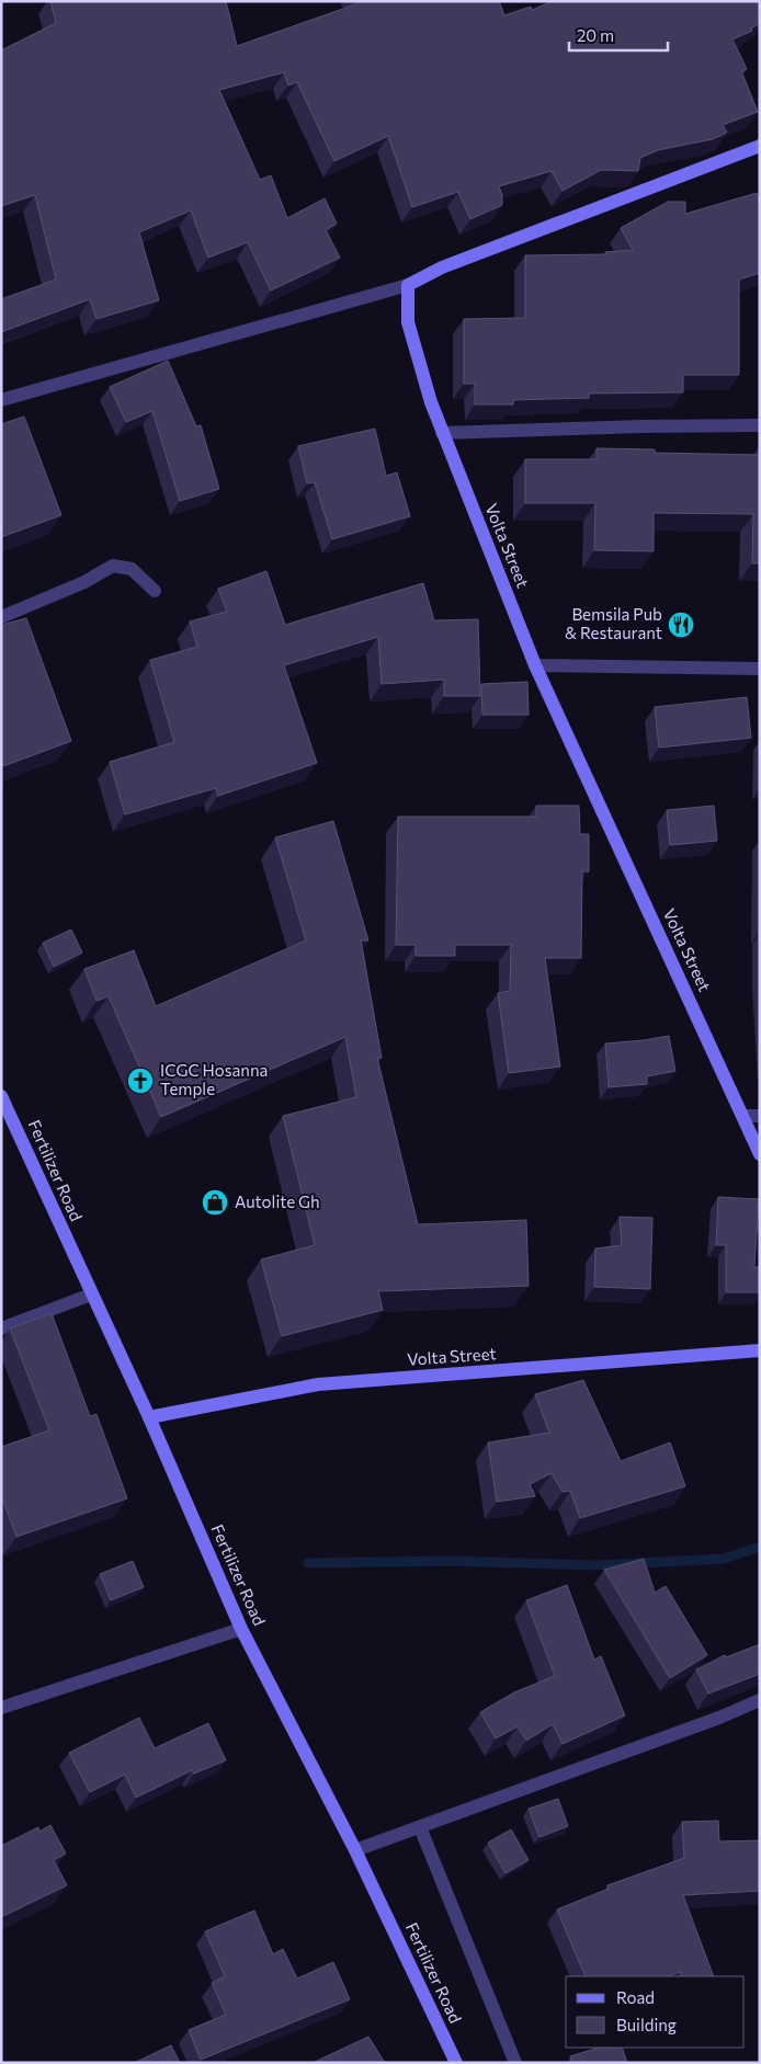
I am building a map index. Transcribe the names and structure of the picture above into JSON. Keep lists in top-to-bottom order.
{
  "streets": {
    "street": ["Volta Street", "Fertilizer Road"]
  },
  "crossings": [
    ["Volta Street", "Fertilizer Road"]
  ],
  "places": {
    "restaurant": ["Bemsila Pub & Restaurant"],
    "church": ["ICGC Hosanna Temple"],
    "shop": ["Autolite Gh"]
  },
  "legend": ["Road", "Building"],
  "scale_bar": "20 m"
}
